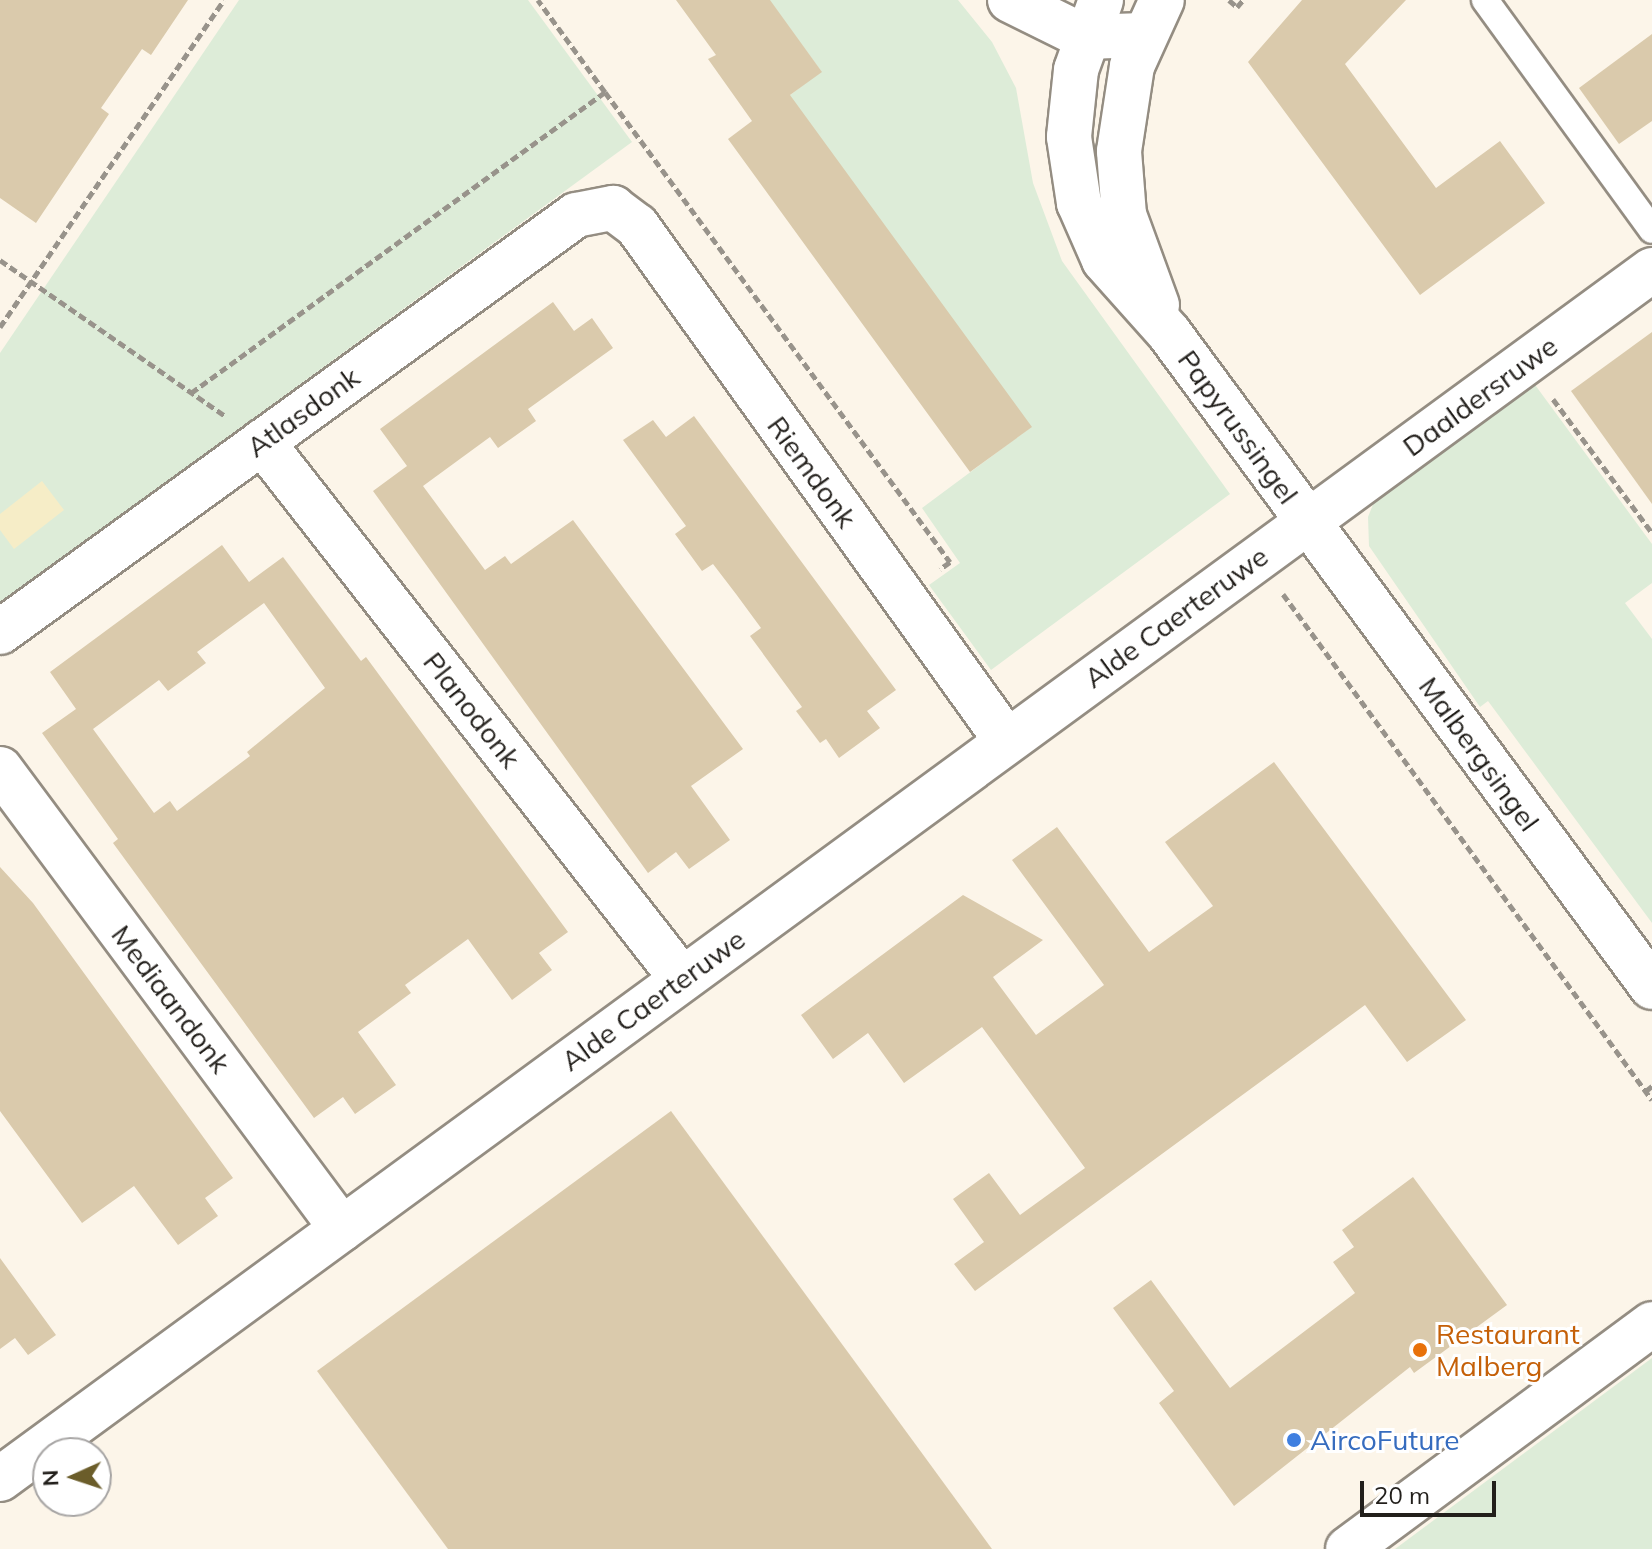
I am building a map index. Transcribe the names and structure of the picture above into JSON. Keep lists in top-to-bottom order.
{
  "streets": {
    "street": [
      "Daaldersruwe",
      "Atlasdonk",
      "Papyrussingel",
      "Riemdonk",
      "Alde Caerteruwe",
      "Planodonk",
      "Malbergsingel",
      "Mediaandonk"
    ]
  },
  "crossings": [
    ["Daaldersruwe", "Papyrussingel"],
    ["Daaldersruwe", "Alde Caerteruwe"],
    ["Daaldersruwe", "Malbergsingel"],
    ["Atlasdonk", "Riemdonk"],
    ["Atlasdonk", "Planodonk"],
    ["Papyrussingel", "Alde Caerteruwe"],
    ["Papyrussingel", "Malbergsingel"],
    ["Riemdonk", "Alde Caerteruwe"],
    ["Alde Caerteruwe", "Planodonk"],
    ["Alde Caerteruwe", "Malbergsingel"],
    ["Alde Caerteruwe", "Mediaandonk"]
  ],
  "places": ["Restaurant Malberg", "AircoFuture"],
  "scale_bar": "20 m",
  "north": "left"
}
